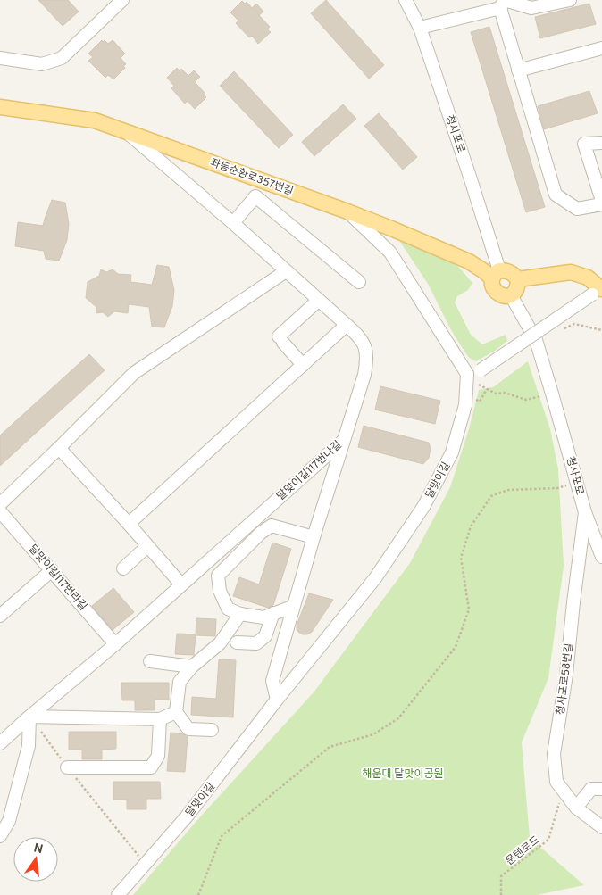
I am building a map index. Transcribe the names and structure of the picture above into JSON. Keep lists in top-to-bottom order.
{
  "streets": {
    "main road": ["좌동순환로357번길"],
    "street": [
      "청사포로",
      "달맞이길117번나길",
      "달맞이길",
      "달맞이길117번라길",
      "청사포로58번길"
    ],
    "path": ["문텐로드"]
  },
  "crossings": [
    ["청사포로", "좌동순환로357번길"],
    ["청사포로", "청사포로58번길"],
    ["좌동순환로357번길", "달맞이길117번나길"],
    ["달맞이길117번나길", "달맞이길117번라길"],
    ["청사포로58번길", "문텐로드"]
  ],
  "parks": ["해운대 달맞이공원"],
  "north": "top"
}
